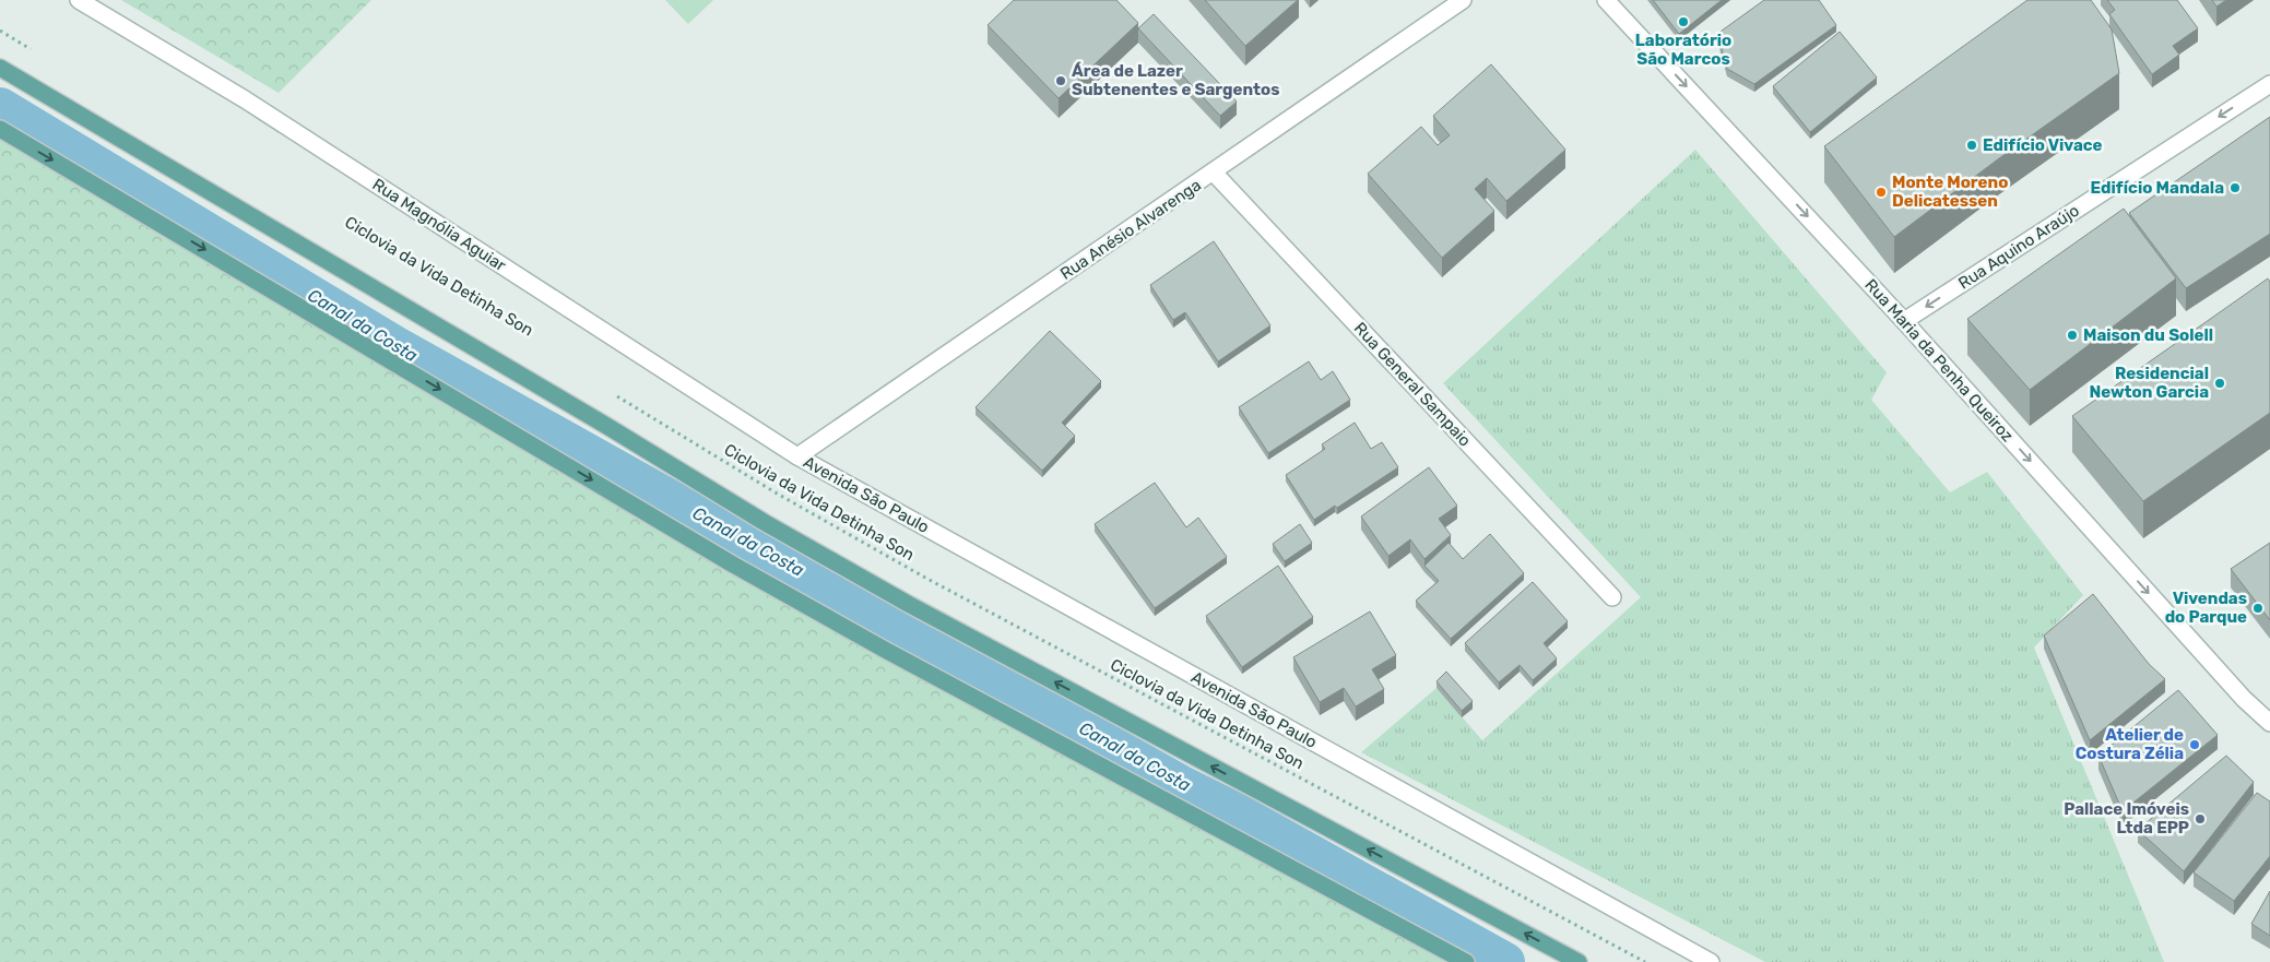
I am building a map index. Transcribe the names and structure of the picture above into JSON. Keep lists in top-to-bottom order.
{
  "streets": {
    "street": [
      "Rua Magnólia Aguiar",
      "Rua Anésio Alvarenga",
      "Rua Aquino Araújo",
      "Rua Maria da Penha Queiroz",
      "Rua General Sampaio",
      "Avenida São Paulo"
    ],
    "path": ["Ciclovia da Vida Detinha Son"]
  },
  "crossings": [
    ["Rua Magnólia Aguiar", "Rua Anésio Alvarenga"],
    ["Rua Magnólia Aguiar", "Avenida São Paulo"],
    ["Rua Anésio Alvarenga", "Rua General Sampaio"],
    ["Rua Anésio Alvarenga", "Avenida São Paulo"],
    ["Rua Aquino Araújo", "Rua Maria da Penha Queiroz"]
  ],
  "one_way": ["Rua Aquino Araújo", "Rua Maria da Penha Queiroz"],
  "water": ["Canal da Costa"],
  "places": [
    "Laboratório São Marcos",
    "Área de Lazer Subtenentes e Sargentos",
    "Edifício Vivace",
    "Edifício Mandala",
    "Monte Moreno Delicatessen",
    "Maison du Solell",
    "Residencial Newton Garcia",
    "Vivendas do Parque",
    "Atelier de Costura Zélia",
    "Pallace Imóveis Ltda EPP"
  ]
}
